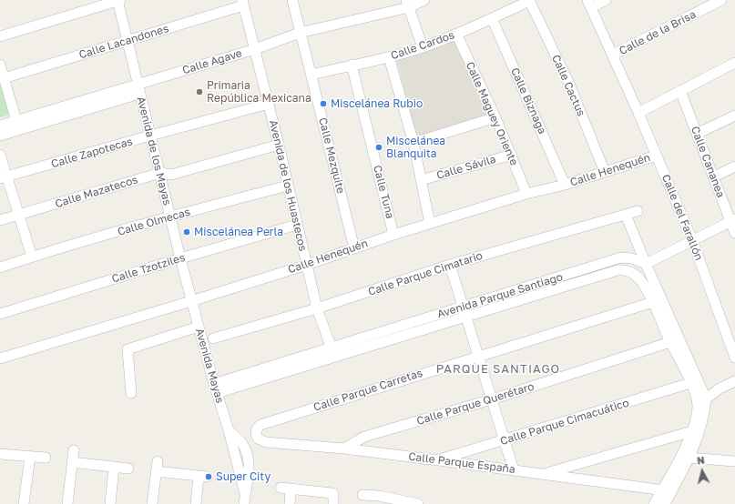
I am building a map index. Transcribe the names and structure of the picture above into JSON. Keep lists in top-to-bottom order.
{
  "streets": {
    "street": [
      "Calle de la Brisa",
      "Calle Lacandones",
      "Calle Cardos",
      "Calle Agave",
      "Calle Cactus",
      "Calle Biznaga",
      "Calle Maguey Oriente",
      "Avenida de los Mayas",
      "Calle Zapotecas",
      "Calle Mezquite",
      "Calle Cananea",
      "Calle Sávila",
      "Calle Henequén",
      "Avenida de los Huastecos",
      "Calle Mazatecos",
      "Calle Tuna",
      "Calle del Farallón",
      "Calle Olmecas",
      "Calle Tzotziles",
      "Calle Parque Cimatario",
      "Avenida Parque Santiago",
      "Avenida Mayas",
      "Calle Parque Carretas",
      "Calle Parque Querétaro",
      "Calle Parque Cimacuático",
      "Calle Parque España"
    ]
  },
  "crossings": [
    ["Calle de la Brisa", "Calle del Farallón"],
    ["Calle Lacandones", "Avenida de los Mayas"],
    ["Calle Lacandones", "Avenida de los Huastecos"],
    ["Calle Cardos", "Calle Cactus"],
    ["Calle Cardos", "Calle Biznaga"],
    ["Calle Cardos", "Calle Maguey Oriente"],
    ["Calle Cardos", "Calle Mezquite"],
    ["Calle Cardos", "Calle Tuna"],
    ["Calle Agave", "Avenida de los Mayas"],
    ["Calle Agave", "Calle Mezquite"],
    ["Calle Agave", "Avenida de los Huastecos"],
    ["Calle Cactus", "Calle Henequén"],
    ["Calle Biznaga", "Calle Henequén"],
    ["Calle Maguey Oriente", "Calle Sávila"],
    ["Calle Maguey Oriente", "Calle Henequén"],
    ["Avenida de los Mayas", "Calle Zapotecas"],
    ["Avenida de los Mayas", "Calle Henequén"],
    ["Avenida de los Mayas", "Calle Mazatecos"],
    ["Avenida de los Mayas", "Calle Olmecas"],
    ["Avenida de los Mayas", "Calle Tzotziles"],
    ["Avenida de los Mayas", "Avenida Mayas"],
    ["Calle Zapotecas", "Avenida de los Huastecos"],
    ["Calle Mezquite", "Calle Henequén"],
    ["Calle Henequén", "Avenida de los Huastecos"],
    ["Calle Henequén", "Calle Tuna"],
    ["Calle Henequén", "Calle del Farallón"],
    ["Calle Henequén", "Avenida Mayas"],
    ["Avenida de los Huastecos", "Calle Mazatecos"],
    ["Avenida de los Huastecos", "Calle Olmecas"],
    ["Avenida de los Huastecos", "Calle Tzotziles"],
    ["Avenida de los Huastecos", "Calle Parque Cimatario"],
    ["Avenida de los Huastecos", "Avenida Parque Santiago"],
    ["Avenida Parque Santiago", "Avenida Mayas"],
    ["Avenida Parque Santiago", "Calle Parque Carretas"],
    ["Avenida Parque Santiago", "Calle Parque Querétaro"],
    ["Avenida Parque Santiago", "Calle Parque Cimacuático"],
    ["Calle Parque Carretas", "Calle Parque España"],
    ["Calle Parque Querétaro", "Calle Parque España"],
    ["Calle Parque Cimacuático", "Calle Parque España"]
  ],
  "districts": ["PARQUE SANTIAGO"],
  "places": [
    "Primaria República Mexicana",
    "Miscelánea Rubio",
    "Miscelánea Blanquita",
    "Miscelánea Perla",
    "Super City"
  ],
  "north": "top"
}
